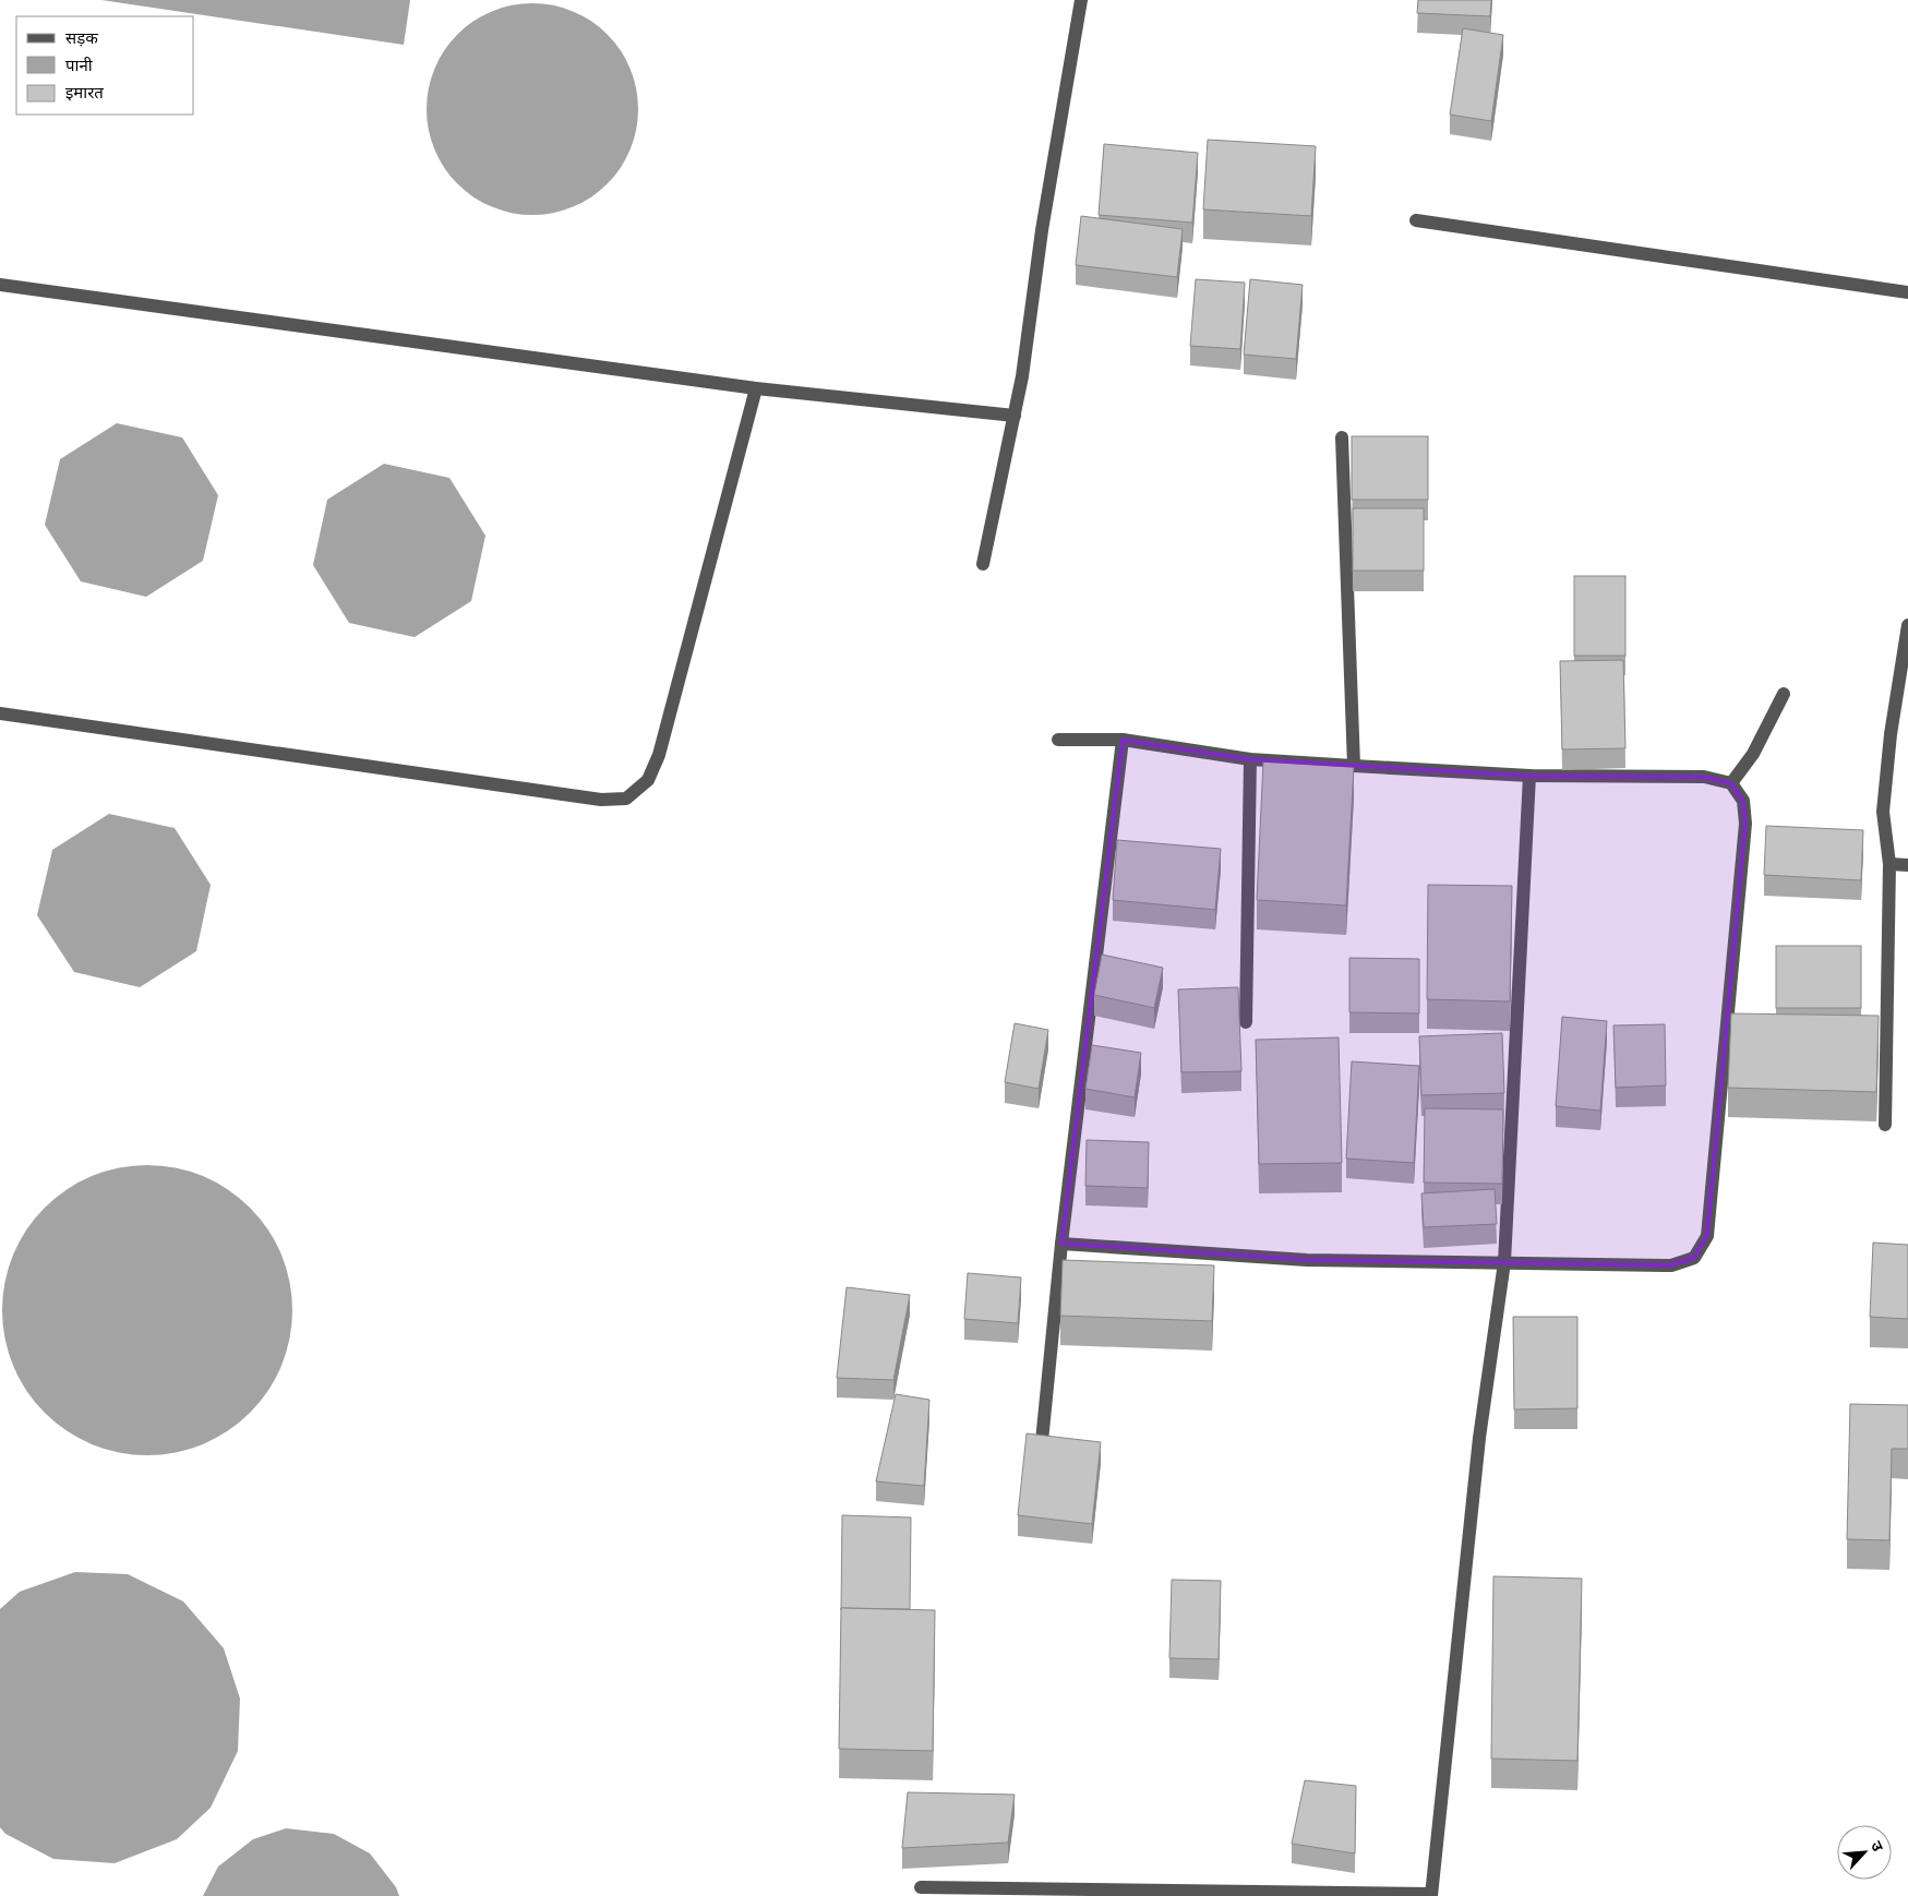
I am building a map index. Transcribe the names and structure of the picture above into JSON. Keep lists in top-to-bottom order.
{
  "legend": ["सड़क", "पानी", "इमारत"],
  "north": "top right"
}
